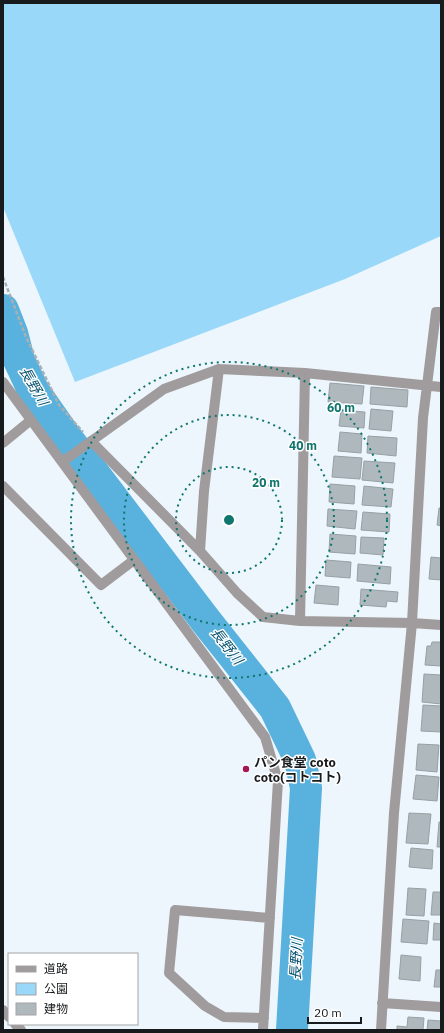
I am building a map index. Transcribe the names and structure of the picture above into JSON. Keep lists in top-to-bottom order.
{
  "water": ["長野川"],
  "places": ["パン食堂 coto coto(コトコト)"],
  "legend": ["道路", "公園", "建物"],
  "scale_bar": "20 m",
  "rings": ["60 m", "40 m", "20 m"]
}
